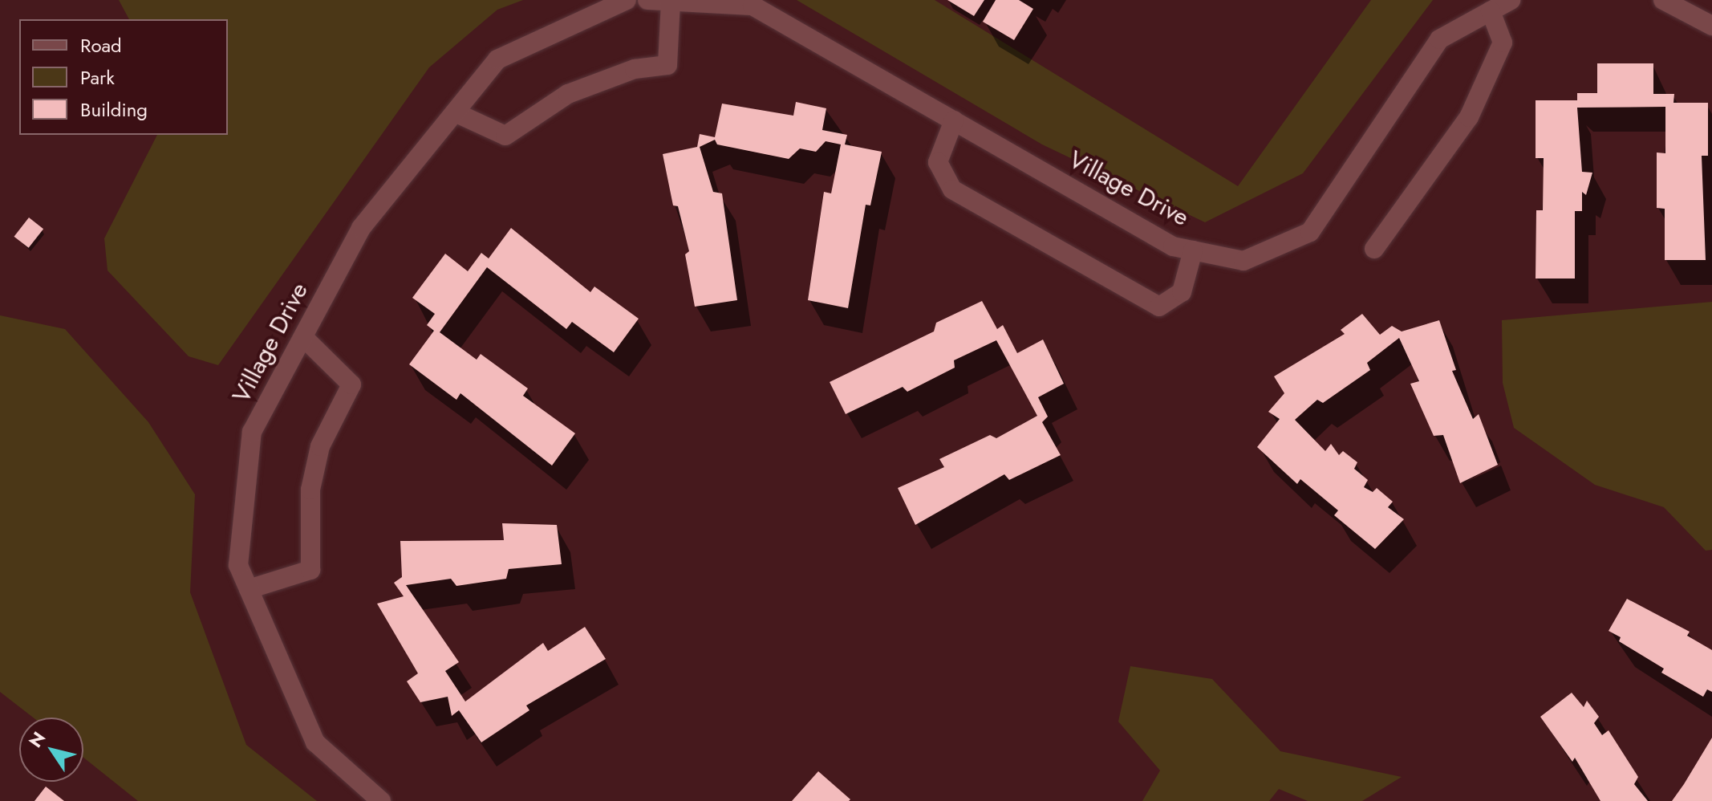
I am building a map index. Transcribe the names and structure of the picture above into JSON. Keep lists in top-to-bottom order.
{
  "streets": {
    "street": ["Village Drive"]
  },
  "legend": ["Road", "Park", "Building"],
  "north": "top left"
}
